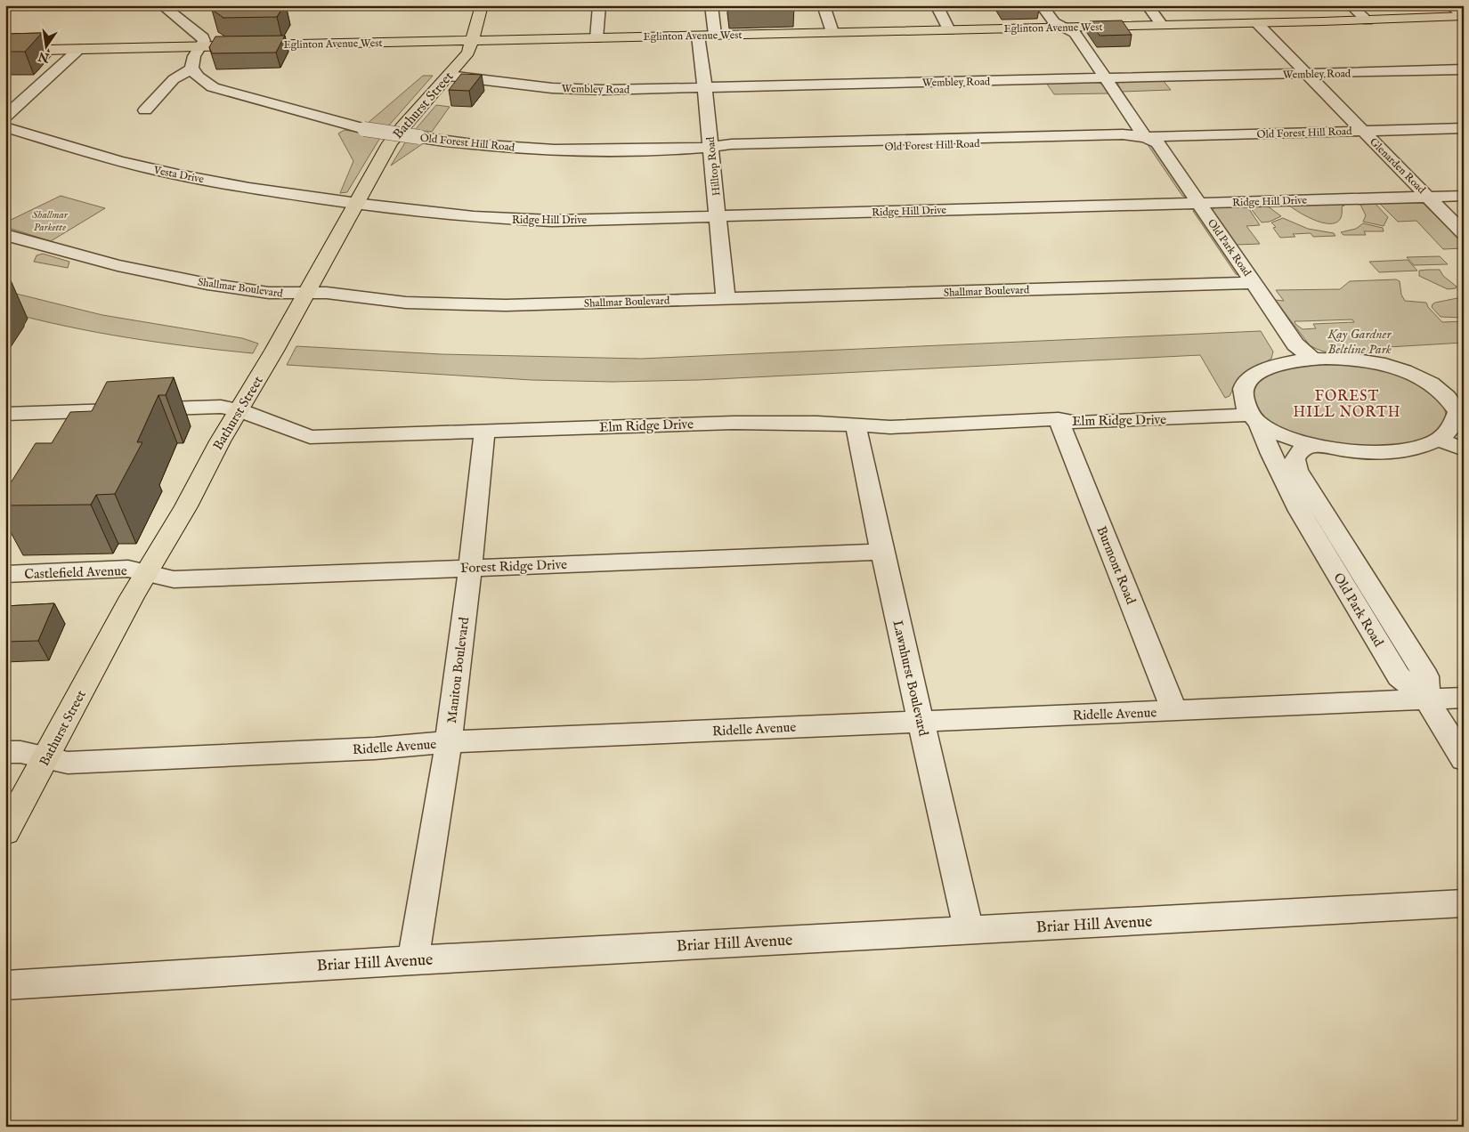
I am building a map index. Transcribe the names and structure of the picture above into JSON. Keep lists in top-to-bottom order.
{
  "streets": {
    "main road": ["Eglinton Avenue West", "Bathurst Street"],
    "street": [
      "Wembley Road",
      "Old Forest Hill Road",
      "Glenarden Road",
      "Hilltop Road",
      "Vesta Drive",
      "Ridge Hill Drive",
      "Old Park Road",
      "Shallmar Boulevard",
      "Elm Ridge Drive",
      "Burmont Road",
      "Forest Ridge Drive",
      "Castlefield Avenue",
      "Manitou Boulevard",
      "Lawnhurst Boulevard",
      "Ridelle Avenue",
      "Briar Hill Avenue"
    ]
  },
  "crossings": [
    ["Eglinton Avenue West", "Bathurst Street"],
    ["Eglinton Avenue West", "Glenarden Road"],
    ["Eglinton Avenue West", "Hilltop Road"],
    ["Eglinton Avenue West", "Old Park Road"],
    ["Wembley Road", "Bathurst Street"],
    ["Wembley Road", "Glenarden Road"],
    ["Wembley Road", "Hilltop Road"],
    ["Wembley Road", "Old Park Road"],
    ["Bathurst Street", "Vesta Drive"],
    ["Bathurst Street", "Ridge Hill Drive"],
    ["Bathurst Street", "Shallmar Boulevard"],
    ["Bathurst Street", "Elm Ridge Drive"],
    ["Bathurst Street", "Forest Ridge Drive"],
    ["Bathurst Street", "Castlefield Avenue"],
    ["Bathurst Street", "Ridelle Avenue"],
    ["Old Forest Hill Road", "Glenarden Road"],
    ["Old Forest Hill Road", "Hilltop Road"],
    ["Old Forest Hill Road", "Old Park Road"],
    ["Glenarden Road", "Ridge Hill Drive"],
    ["Hilltop Road", "Ridge Hill Drive"],
    ["Hilltop Road", "Shallmar Boulevard"],
    ["Vesta Drive", "Ridge Hill Drive"],
    ["Ridge Hill Drive", "Old Park Road"],
    ["Old Park Road", "Shallmar Boulevard"],
    ["Old Park Road", "Elm Ridge Drive"],
    ["Old Park Road", "Ridelle Avenue"],
    ["Elm Ridge Drive", "Burmont Road"],
    ["Elm Ridge Drive", "Manitou Boulevard"],
    ["Elm Ridge Drive", "Lawnhurst Boulevard"],
    ["Burmont Road", "Ridelle Avenue"],
    ["Forest Ridge Drive", "Castlefield Avenue"],
    ["Forest Ridge Drive", "Manitou Boulevard"],
    ["Forest Ridge Drive", "Lawnhurst Boulevard"],
    ["Manitou Boulevard", "Ridelle Avenue"],
    ["Manitou Boulevard", "Briar Hill Avenue"],
    ["Lawnhurst Boulevard", "Ridelle Avenue"],
    ["Lawnhurst Boulevard", "Briar Hill Avenue"]
  ],
  "districts": ["FOREST HILL NORTH"],
  "parks": ["Shallmar Parkette", "Kay Gardner Beltline Park"],
  "north": "bottom"
}
